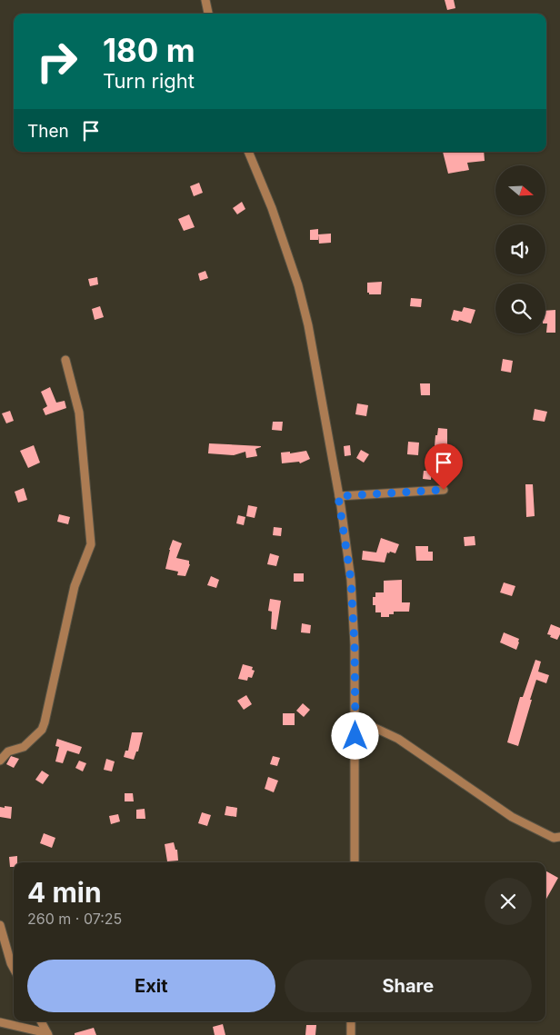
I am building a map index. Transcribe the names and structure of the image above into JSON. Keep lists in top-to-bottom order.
{
  "north": "right",
  "page": {
    "turn": ["180 m", "Turn right"],
    "then": "Then",
    "heading": ["4 min", "260 m · 07:25"],
    "buttons": ["Exit", "Share"]
  }
}
